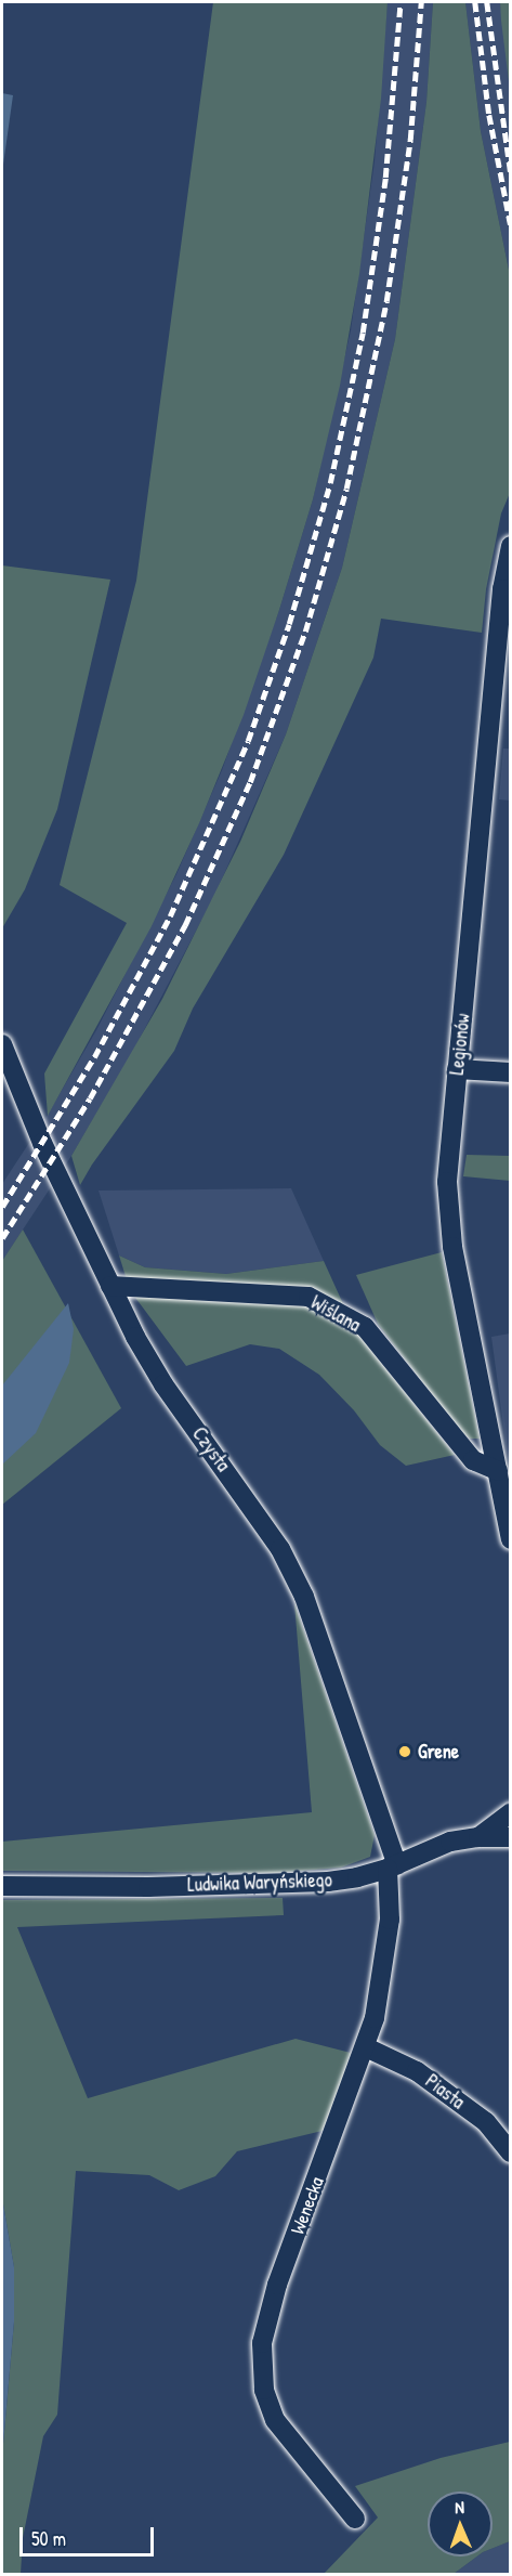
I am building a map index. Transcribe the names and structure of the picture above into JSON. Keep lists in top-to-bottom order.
{
  "streets": {
    "street": [
      "Legionów",
      "Wiślana",
      "Czysta",
      "Ludwika Waryńskiego",
      "Piasta",
      "Wenecka"
    ]
  },
  "crossings": [
    ["Legionów", "Wiślana"],
    ["Wiślana", "Czysta"],
    ["Czysta", "Ludwika Waryńskiego"],
    ["Czysta", "Wenecka"],
    ["Ludwika Waryńskiego", "Wenecka"],
    ["Piasta", "Wenecka"]
  ],
  "places": ["Grene"],
  "scale_bar": "50 m",
  "north": "top"
}
